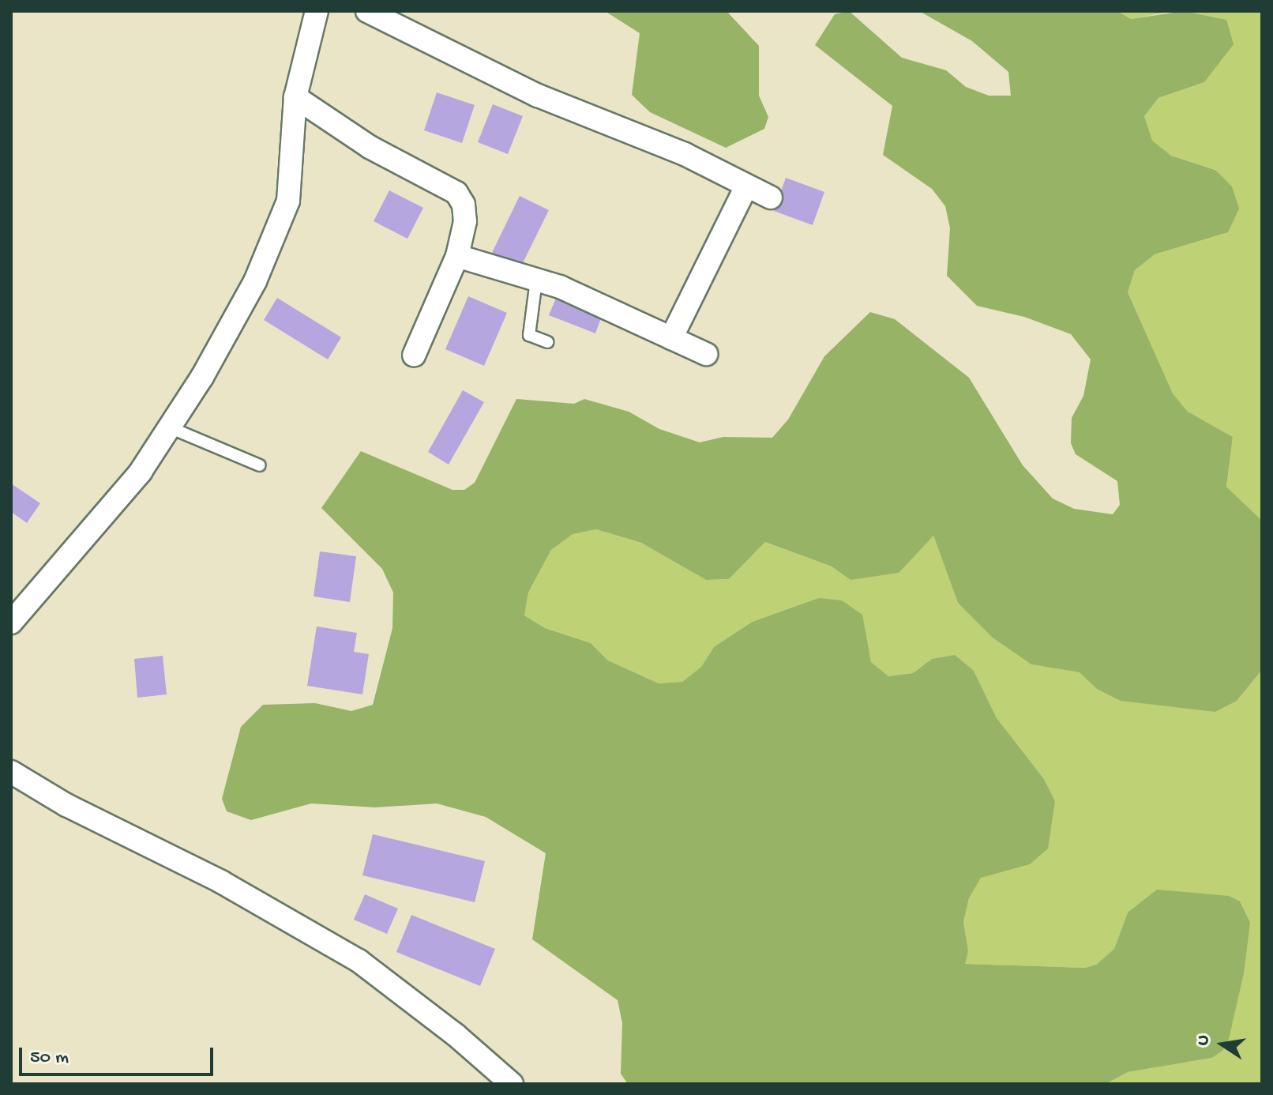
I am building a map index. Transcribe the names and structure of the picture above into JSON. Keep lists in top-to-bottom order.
{
  "scale_bar": "50 m",
  "north": "left"
}
